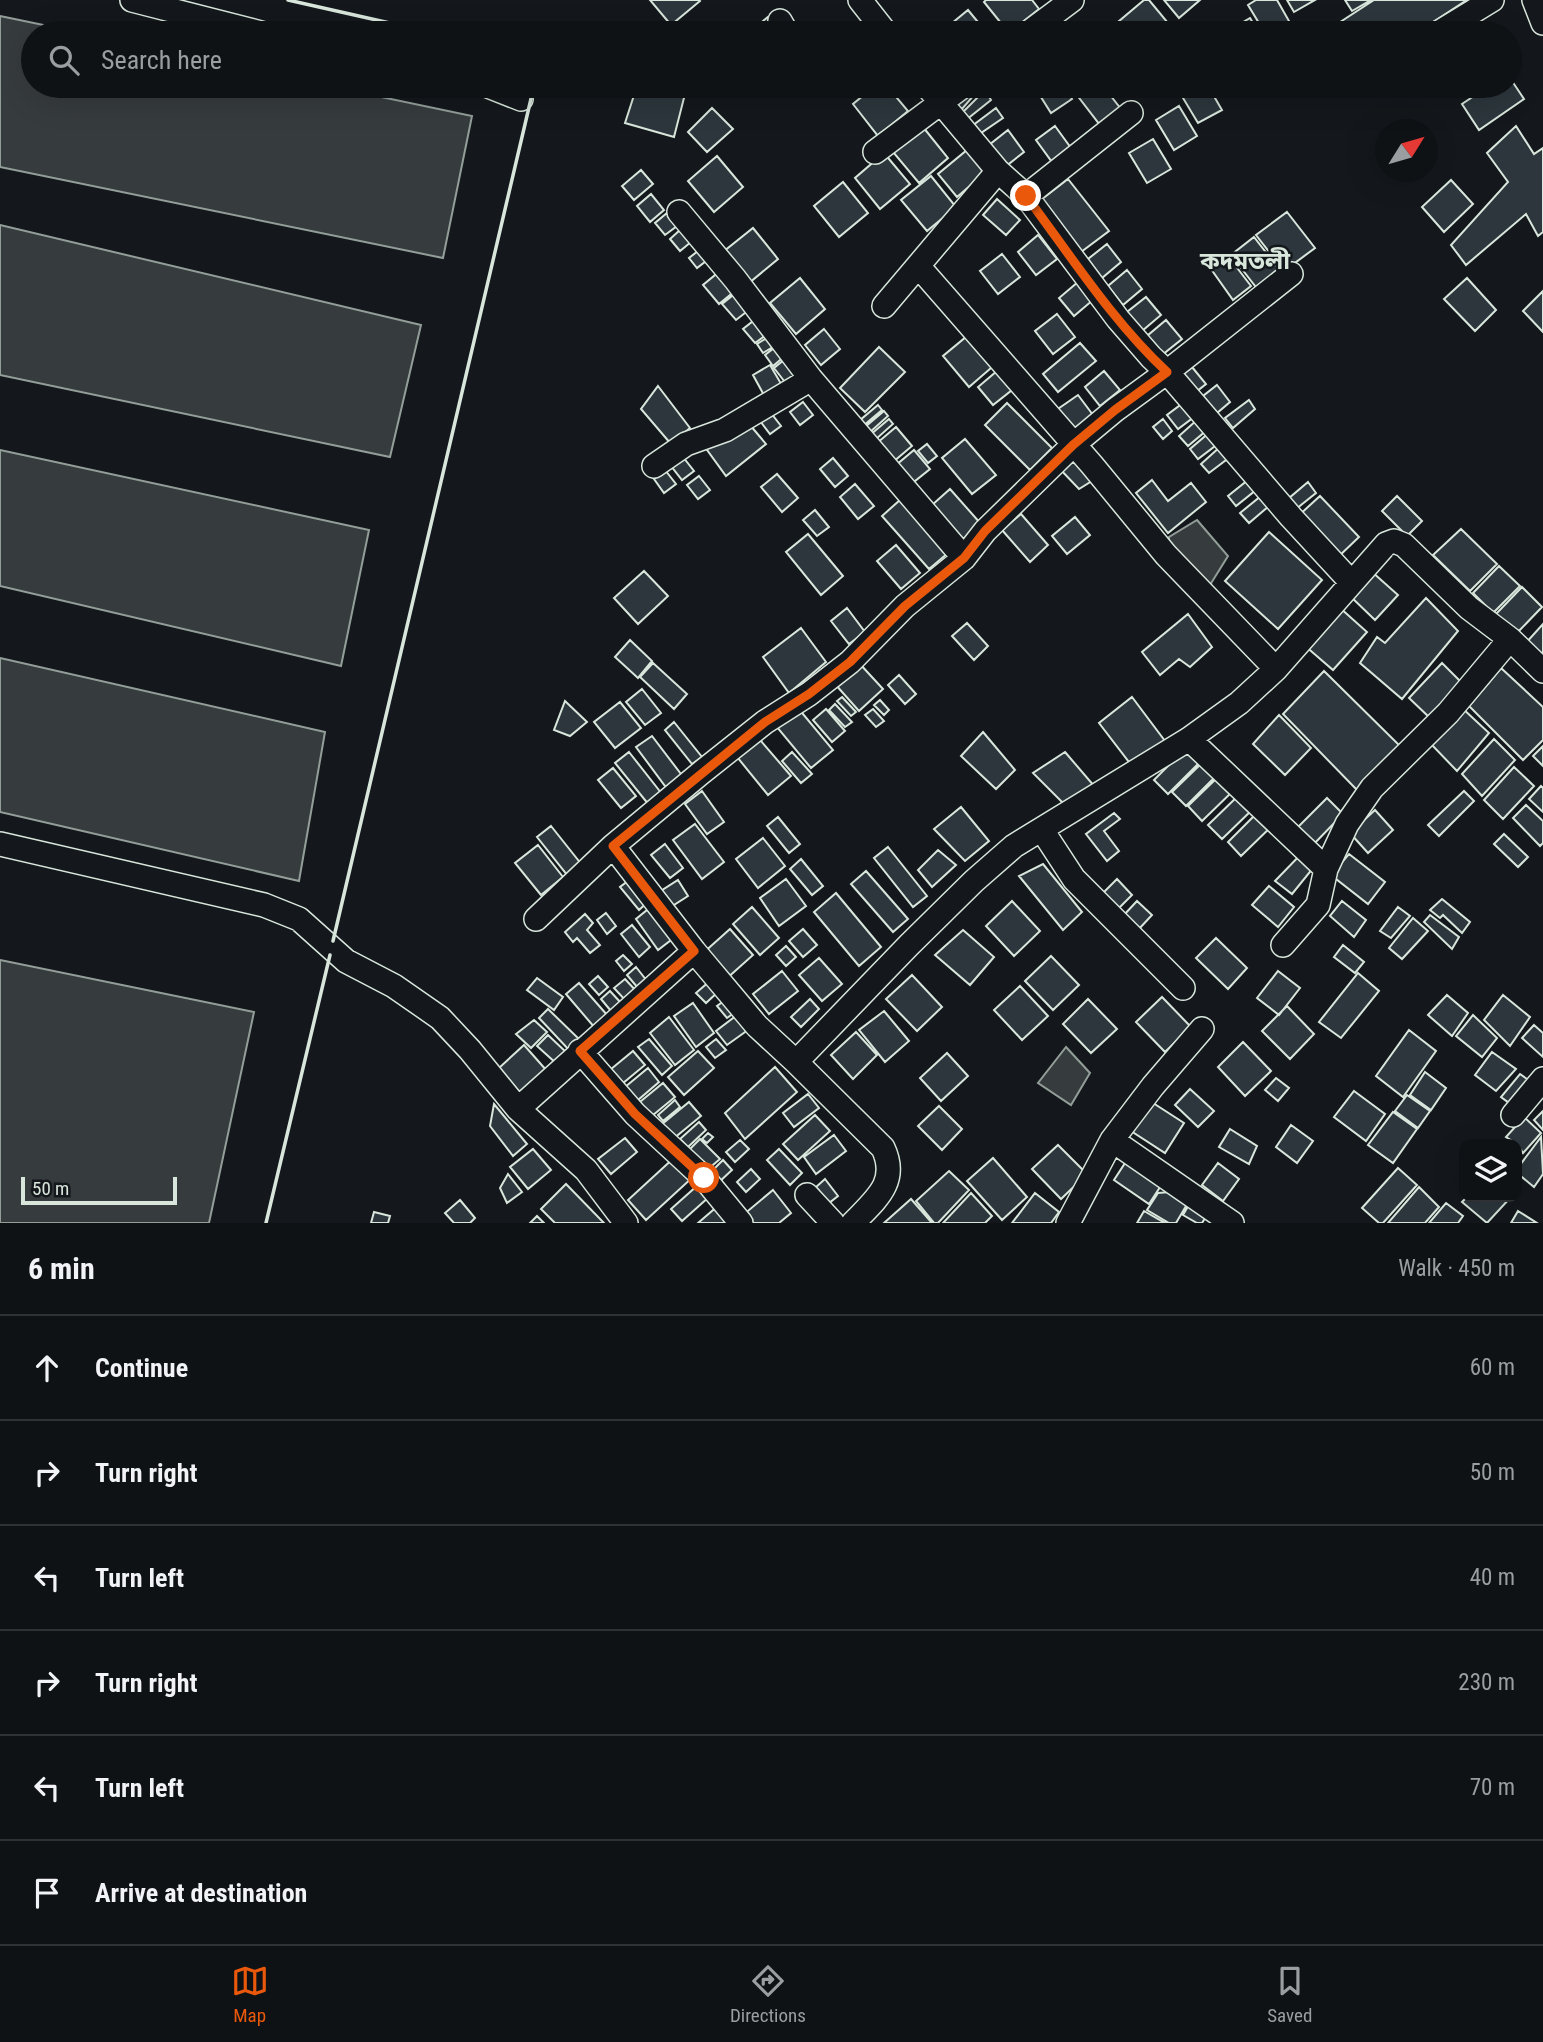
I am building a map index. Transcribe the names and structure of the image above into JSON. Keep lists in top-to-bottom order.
{
  "districts": ["কদমতলী"],
  "scale_bar": "50 m",
  "north": "top right",
  "page": {
    "search": "Search here",
    "scale": "50 m",
    "heading": ["6 min", "Walk · 450 m"],
    "list": [
      ["Continue", "60 m"],
      ["Turn right", "50 m"],
      ["Turn left", "40 m"],
      ["Turn right", "230 m"],
      ["Turn left", "70 m"],
      "Arrive at destination"
    ],
    "nav": ["Map", "Directions", "Saved"]
  }
}
